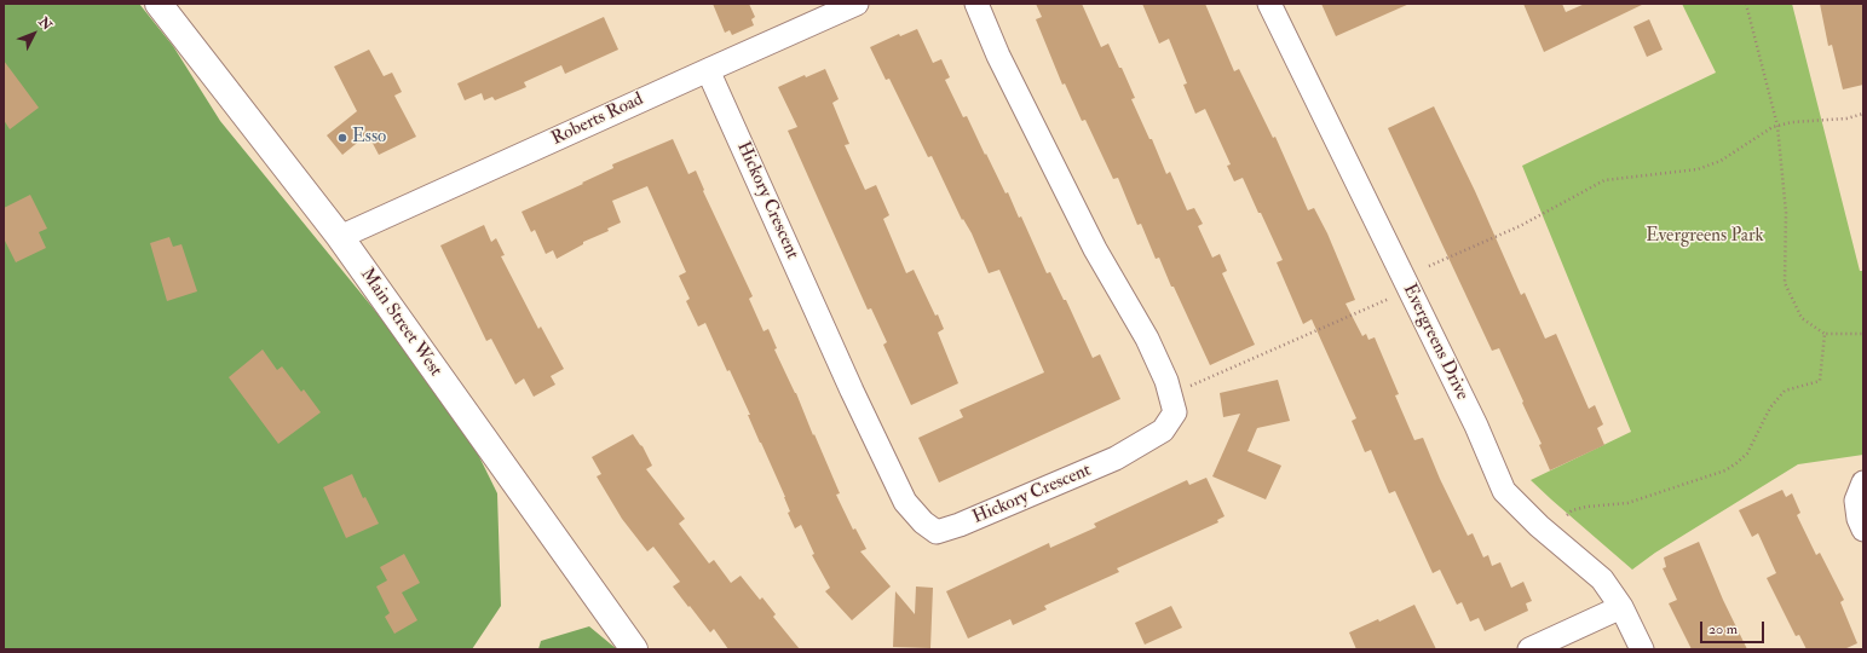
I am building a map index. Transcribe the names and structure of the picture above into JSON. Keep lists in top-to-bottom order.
{
  "streets": {
    "main road": ["Main Street West"],
    "street": ["Roberts Road", "Hickory Crescent", "Evergreens Drive"]
  },
  "crossings": [
    ["Roberts Road", "Hickory Crescent"],
    ["Roberts Road", "Main Street West"]
  ],
  "parks": ["Evergreens Park"],
  "places": ["Esso"],
  "scale_bar": "20 m",
  "north": "top right"
}
